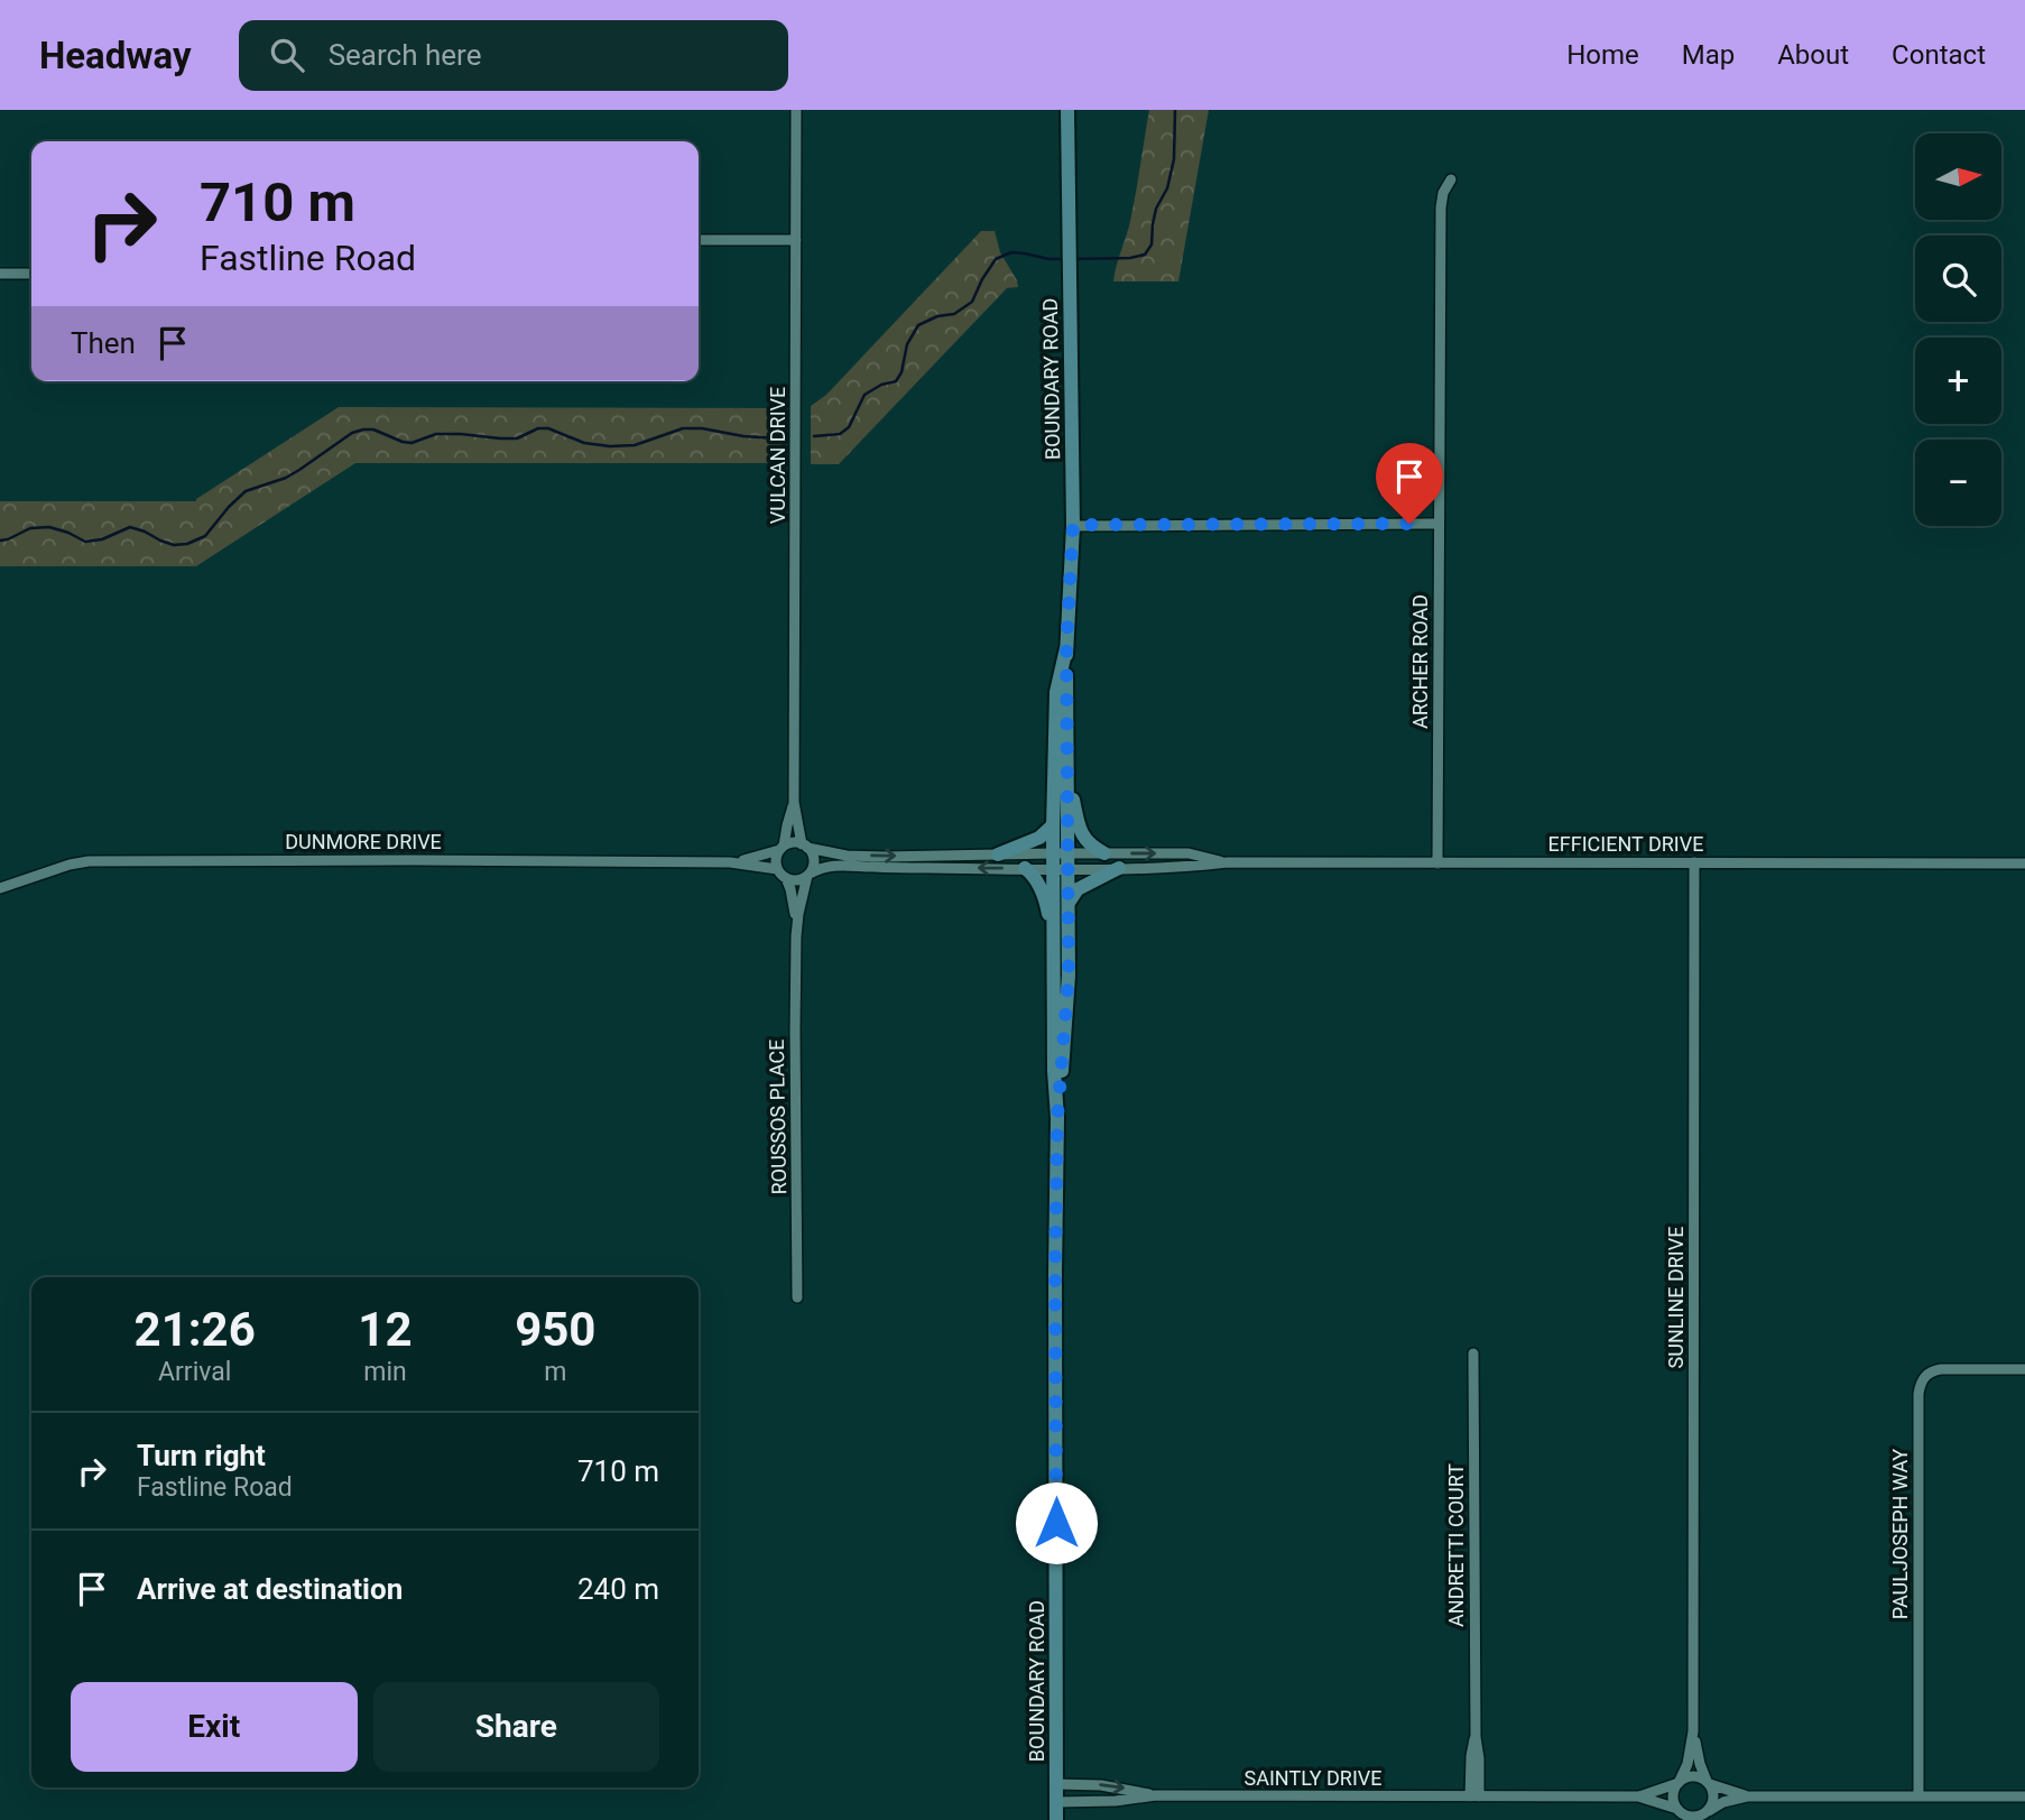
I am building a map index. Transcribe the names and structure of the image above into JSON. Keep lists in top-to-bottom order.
{
  "streets": {
    "main road": ["BOUNDARY ROAD"],
    "street": [
      "VULCAN DRIVE",
      "ARCHER ROAD",
      "DUNMORE DRIVE",
      "EFFICIENT DRIVE",
      "ROUSSOS PLACE",
      "SUNLINE DRIVE",
      "PAULJOSEPH WAY",
      "ANDRETTI COURT",
      "SAINTLY DRIVE"
    ]
  },
  "crossings": [
    ["BOUNDARY ROAD", "EFFICIENT DRIVE"],
    ["BOUNDARY ROAD", "SAINTLY DRIVE"],
    ["VULCAN DRIVE", "DUNMORE DRIVE"],
    ["VULCAN DRIVE", "ROUSSOS PLACE"],
    ["ARCHER ROAD", "EFFICIENT DRIVE"],
    ["DUNMORE DRIVE", "ROUSSOS PLACE"],
    ["EFFICIENT DRIVE", "SUNLINE DRIVE"],
    ["SUNLINE DRIVE", "SAINTLY DRIVE"],
    ["ANDRETTI COURT", "SAINTLY DRIVE"]
  ],
  "north": "right",
  "page": {
    "header": "Headway",
    "search": "Search here",
    "nav": [
      "Home",
      "Map",
      "About",
      "Contact"
    ],
    "map_buttons": ["+", "−"],
    "turn": ["710 m", "Fastline Road"],
    "then": "Then",
    "eta": [
      "21:26",
      "Arrival",
      "12",
      "min",
      "950",
      "m"
    ],
    "list": [
      {
        "name": "Turn right",
        "note": "Fastline Road",
        "value": "710 m"
      },
      {
        "name": "Arrive at destination",
        "value": "240 m"
      }
    ],
    "buttons": ["Exit", "Share"]
  }
}
